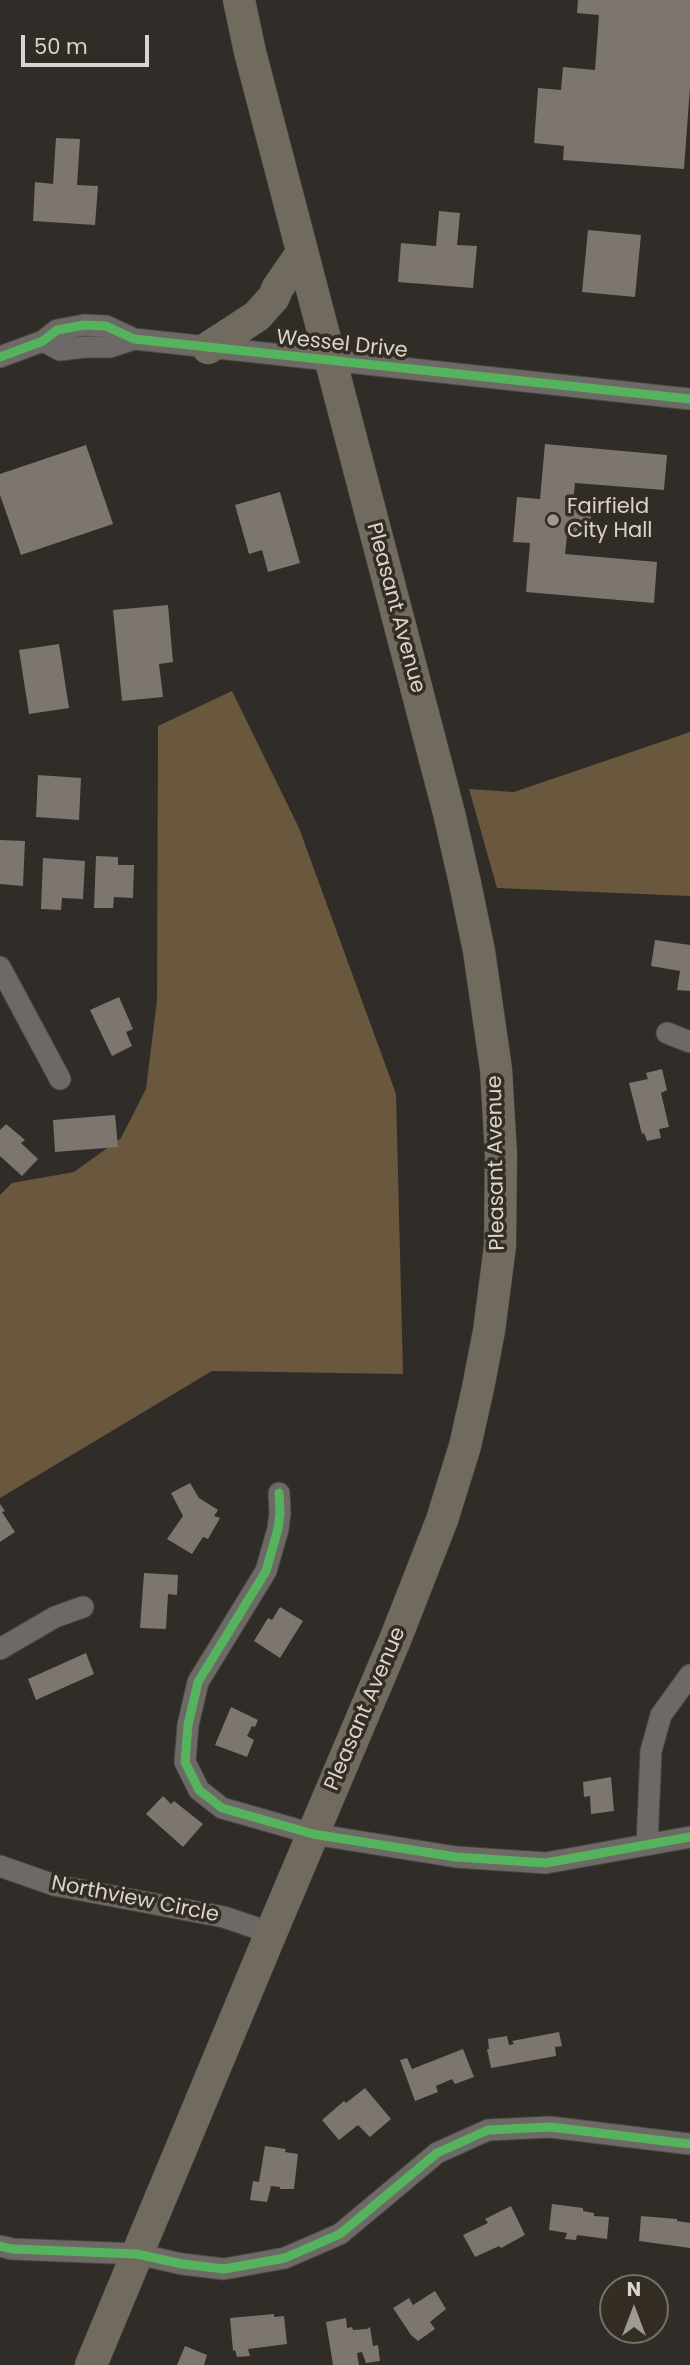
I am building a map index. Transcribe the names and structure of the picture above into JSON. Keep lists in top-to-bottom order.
{
  "streets": {
    "main road": ["Pleasant Avenue"],
    "street": ["Wessel Drive", "Northview Circle"]
  },
  "crossings": [
    ["Wessel Drive", "Pleasant Avenue"],
    ["Pleasant Avenue", "Northview Circle"]
  ],
  "places": ["Fairfield City Hall"],
  "scale_bar": "50 m",
  "north": "top"
}
